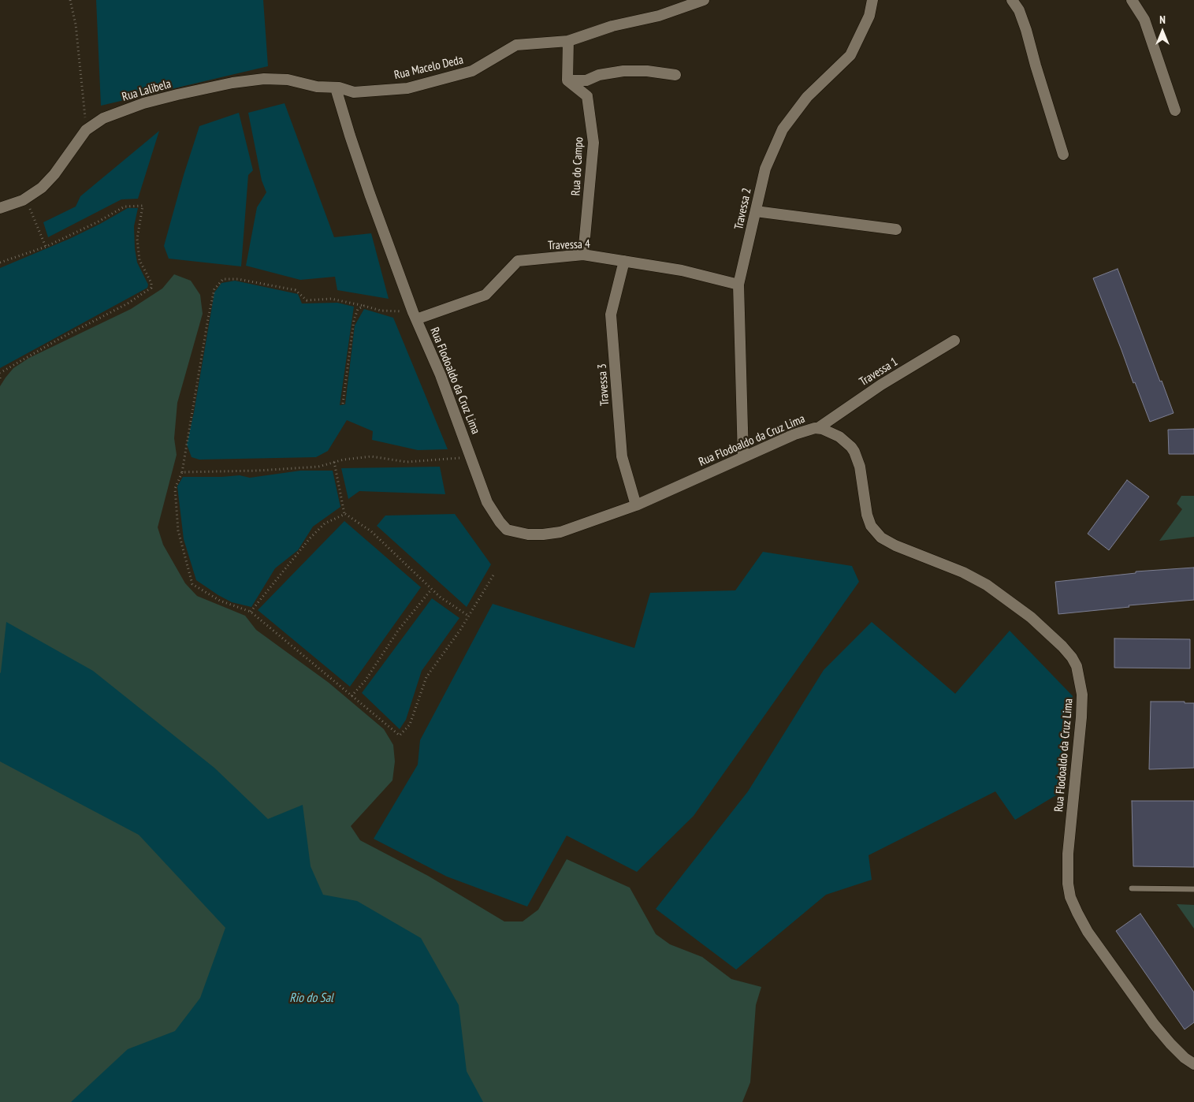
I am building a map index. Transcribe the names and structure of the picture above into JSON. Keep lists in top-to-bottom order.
{
  "streets": {
    "street": [
      "Rua Macelo Deda",
      "Rua Lalibela",
      "Rua do Campo",
      "Travessa 2",
      "Travessa 4",
      "Travessa 1",
      "Rua Flodoaldo da Cruz Lima",
      "Travessa 3"
    ]
  },
  "crossings": [
    ["Rua Macelo Deda", "Rua Lalibela"],
    ["Rua Macelo Deda", "Rua Flodoaldo da Cruz Lima"],
    ["Rua Lalibela", "Rua Flodoaldo da Cruz Lima"],
    ["Rua do Campo", "Travessa 4"],
    ["Travessa 2", "Travessa 4"],
    ["Travessa 2", "Rua Flodoaldo da Cruz Lima"],
    ["Travessa 4", "Rua Flodoaldo da Cruz Lima"],
    ["Travessa 4", "Travessa 3"],
    ["Travessa 1", "Rua Flodoaldo da Cruz Lima"],
    ["Rua Flodoaldo da Cruz Lima", "Travessa 3"]
  ],
  "water": ["Rio do Sal"],
  "north": "top"
}
